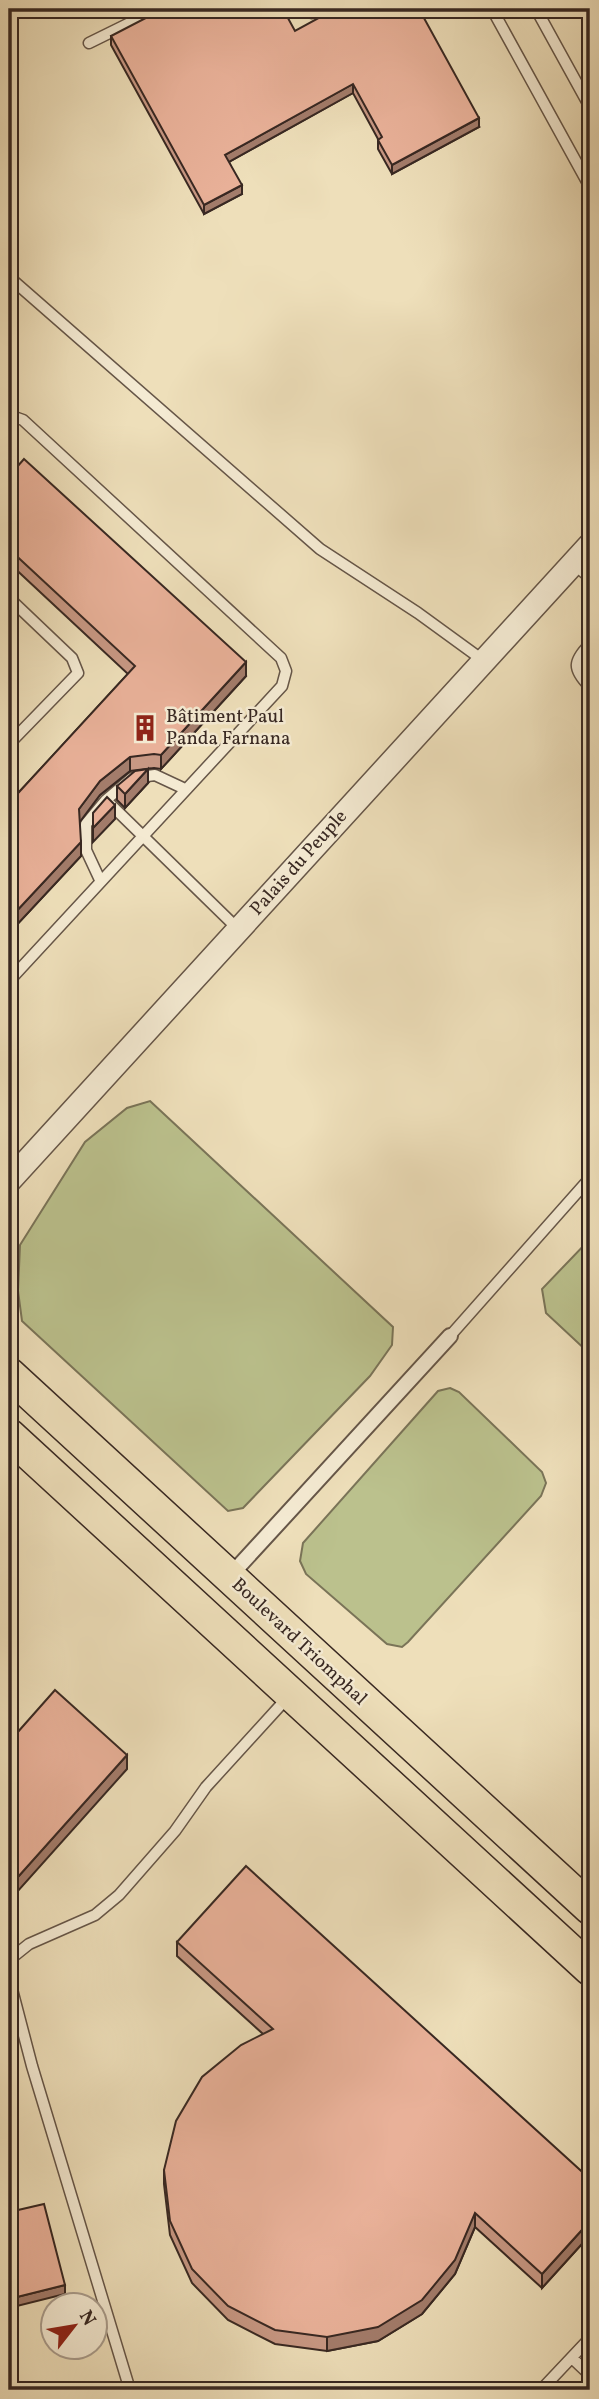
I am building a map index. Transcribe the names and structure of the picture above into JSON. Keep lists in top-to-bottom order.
{
  "streets": {
    "highway": ["Boulevard Triomphal"],
    "street": ["Palais du Peuple"]
  },
  "places": {
    "building": ["Bâtiment Paul Panda Farnana"]
  },
  "north": "top right"
}
